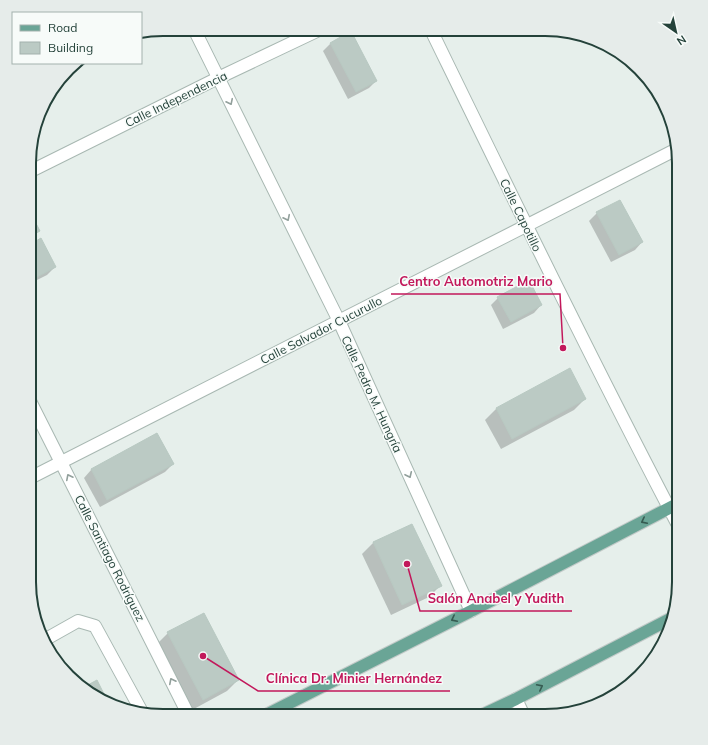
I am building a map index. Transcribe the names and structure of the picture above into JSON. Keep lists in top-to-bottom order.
{
  "streets": {
    "street": [
      "Calle Independencia",
      "Calle Capotillo",
      "Calle Salvador Cucurullo",
      "Calle Pedro M. Hungría",
      "Calle Santiago Rodríguez"
    ]
  },
  "crossings": [
    ["Calle Independencia", "Calle Pedro M. Hungría"],
    ["Calle Capotillo", "Calle Salvador Cucurullo"],
    ["Calle Salvador Cucurullo", "Calle Pedro M. Hungría"],
    ["Calle Salvador Cucurullo", "Calle Santiago Rodríguez"]
  ],
  "one_way": ["Calle Pedro M. Hungría", "Calle Santiago Rodríguez"],
  "places": ["Centro Automotriz Mario", "Salón Anabel y Yudith", "Clínica Dr. Minier Hernández"],
  "legend": ["Road", "Building"],
  "north": "bottom right"
}
